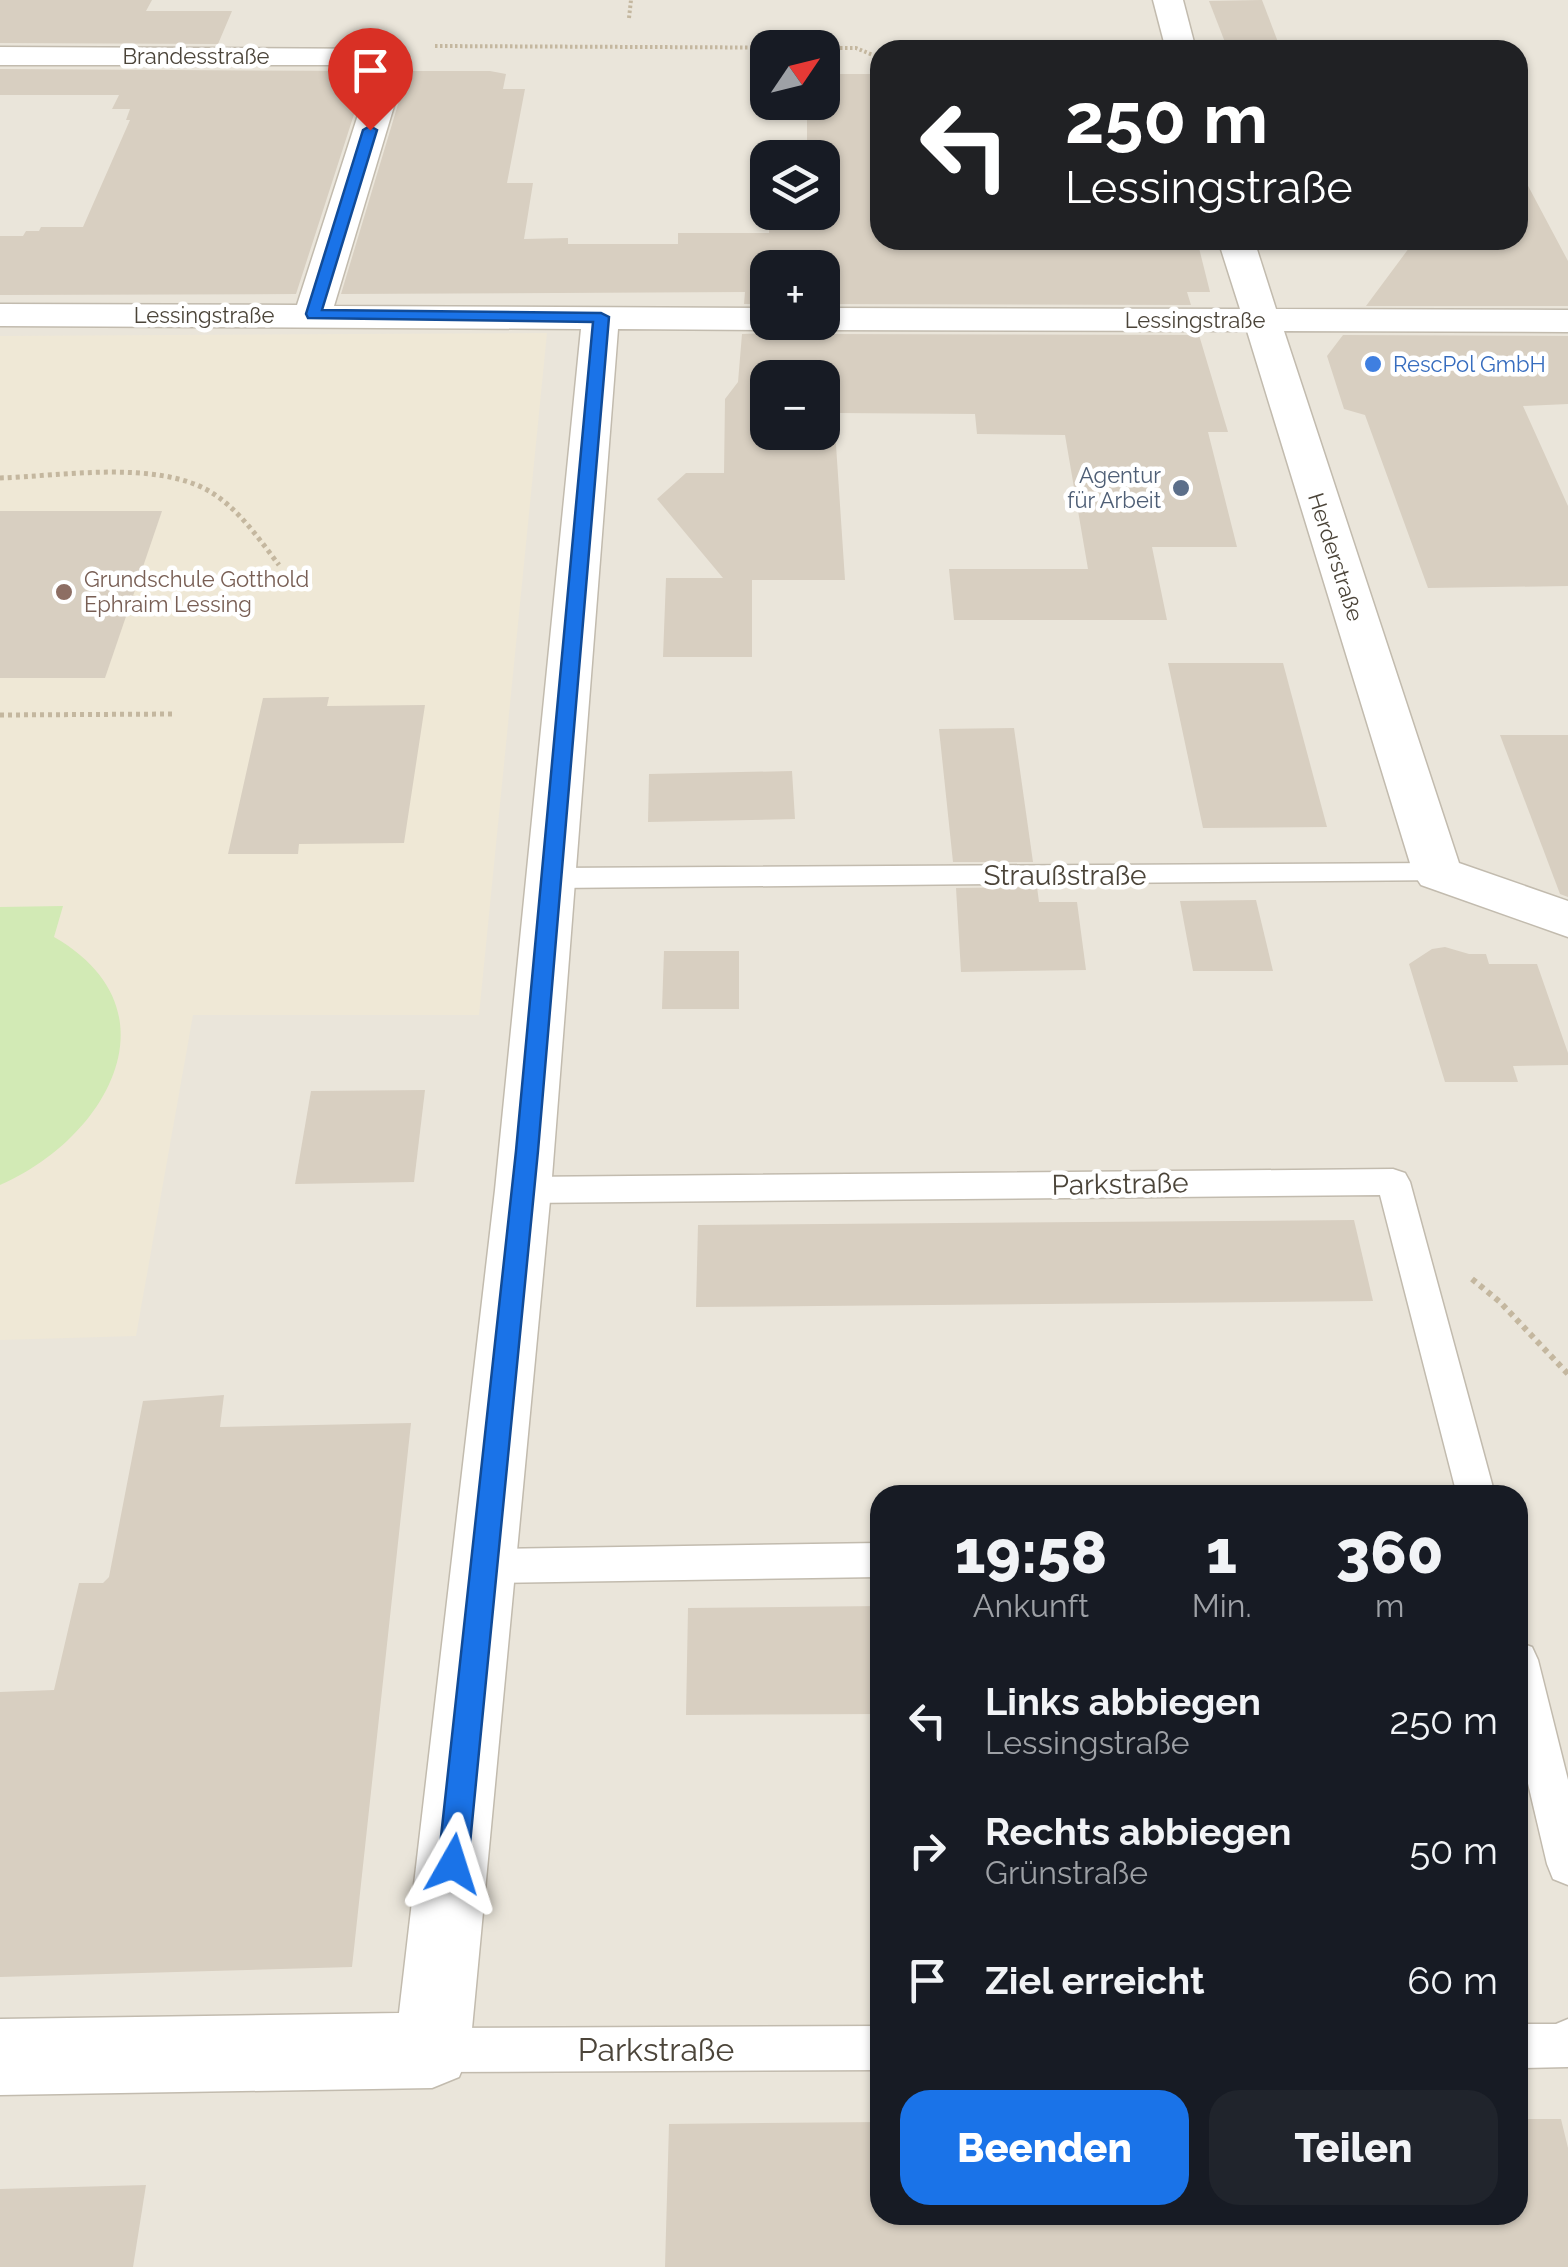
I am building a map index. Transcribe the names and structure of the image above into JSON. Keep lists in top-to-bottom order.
{
  "streets": {
    "street": [
      "Brandesstraße",
      "Lessingstraße",
      "Herderstraße",
      "Straußstraße",
      "Parkstraße"
    ]
  },
  "crossings": [
    ["Lessingstraße", "Herderstraße"],
    ["Herderstraße", "Straußstraße"]
  ],
  "places": ["RescPol GmbH", "Agentur für Arbeit", "Grundschule Gotthold Ephraim Lessing"],
  "north": "top right",
  "page": {
    "map_buttons": ["+", "−"],
    "turn": ["250 m", "Lessingstraße"],
    "eta": [
      "19:58",
      "Ankunft",
      "1",
      "Min.",
      "360",
      "m"
    ],
    "list": [
      {
        "name": "Links abbiegen",
        "note": "Lessingstraße",
        "value": "250 m"
      },
      {
        "name": "Rechts abbiegen",
        "note": "Grünstraße",
        "value": "50 m"
      },
      {
        "name": "Ziel erreicht",
        "value": "60 m"
      }
    ],
    "buttons": ["Beenden", "Teilen"]
  }
}
